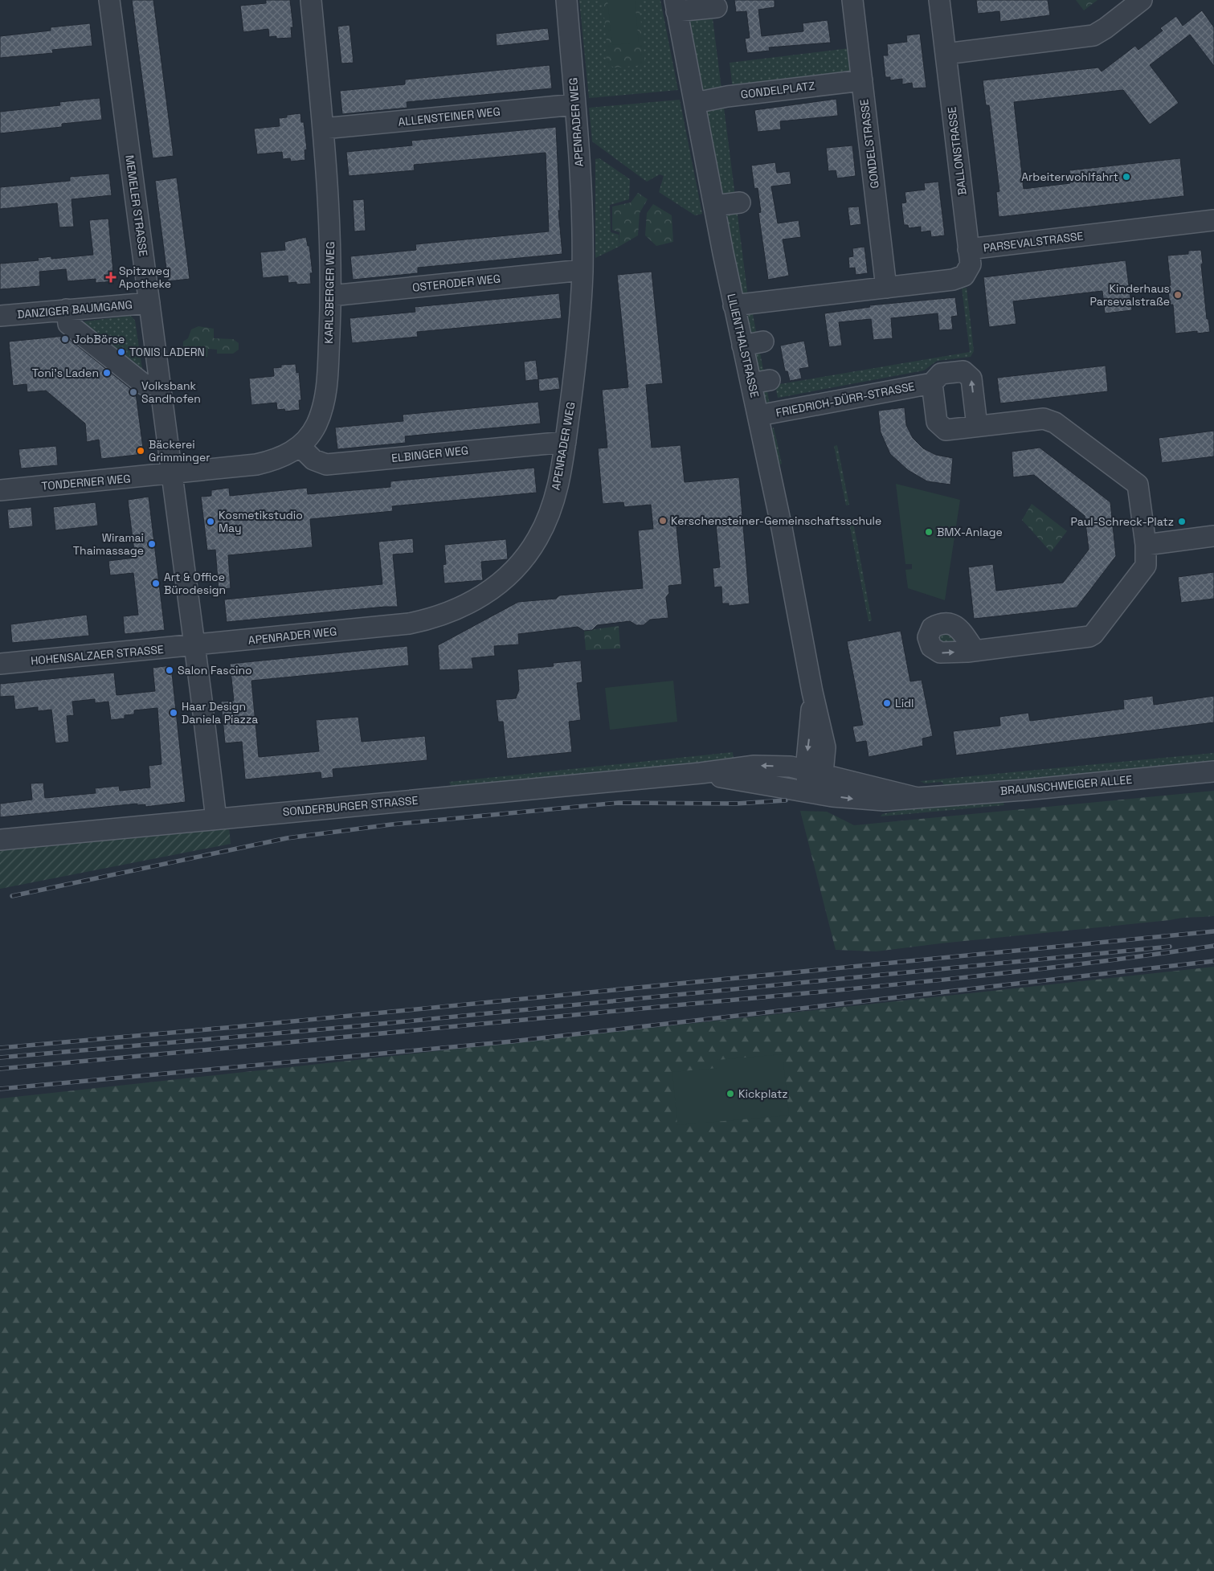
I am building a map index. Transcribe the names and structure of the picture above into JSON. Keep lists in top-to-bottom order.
{
  "streets": {
    "street": [
      "GONDELPLATZ",
      "ALLENSTEINER WEG",
      "APENRADER WEG",
      "GONDELSTRASSE",
      "BALLONSTRASSE",
      "MEMELER STRASSE",
      "PARSEVALSTRASSE",
      "OSTERODER WEG",
      "KARLSBERGER WEG",
      "DANZIGER BAUMGANG",
      "LILIENTHALSTRASSE",
      "FRIEDRICH-DÜRR-STRASSE",
      "ELBINGER WEG",
      "TONDERNER WEG",
      "HOHENSALZAER STRASSE",
      "BRAUNSCHWEIGER ALLEE",
      "SONDERBURGER STRASSE"
    ]
  },
  "crossings": [
    ["GONDELPLATZ", "GONDELSTRASSE"],
    ["GONDELPLATZ", "LILIENTHALSTRASSE"],
    ["ALLENSTEINER WEG", "APENRADER WEG"],
    ["ALLENSTEINER WEG", "KARLSBERGER WEG"],
    ["APENRADER WEG", "MEMELER STRASSE"],
    ["APENRADER WEG", "OSTERODER WEG"],
    ["APENRADER WEG", "ELBINGER WEG"],
    ["APENRADER WEG", "HOHENSALZAER STRASSE"],
    ["GONDELSTRASSE", "PARSEVALSTRASSE"],
    ["BALLONSTRASSE", "PARSEVALSTRASSE"],
    ["MEMELER STRASSE", "KARLSBERGER WEG"],
    ["MEMELER STRASSE", "DANZIGER BAUMGANG"],
    ["MEMELER STRASSE", "TONDERNER WEG"],
    ["MEMELER STRASSE", "HOHENSALZAER STRASSE"],
    ["MEMELER STRASSE", "SONDERBURGER STRASSE"],
    ["PARSEVALSTRASSE", "LILIENTHALSTRASSE"],
    ["OSTERODER WEG", "KARLSBERGER WEG"],
    ["KARLSBERGER WEG", "ELBINGER WEG"],
    ["KARLSBERGER WEG", "TONDERNER WEG"],
    ["LILIENTHALSTRASSE", "FRIEDRICH-DÜRR-STRASSE"],
    ["LILIENTHALSTRASSE", "BRAUNSCHWEIGER ALLEE"],
    ["LILIENTHALSTRASSE", "SONDERBURGER STRASSE"],
    ["BRAUNSCHWEIGER ALLEE", "SONDERBURGER STRASSE"]
  ],
  "places": {
    "other": [
      "Arbeiterwohlfahrt",
      "Kinderhaus Parsevalstraße",
      "JobBörse",
      "TONIS LADERN",
      "Toni's Laden",
      "Volksbank Sandhofen",
      "Bäckerei Grimminger",
      "Kerschensteiner-Gemeinschaftsschule",
      "Kosmetikstudio May",
      "Paul-Schreck-Platz",
      "BMX-Anlage",
      "Wiramai Thaimassage",
      "Art & Office Bürodesign",
      "Salon Fascino",
      "Lidl",
      "Haar Design Daniela Piazza",
      "Kickplatz"
    ],
    "health": ["Spitzweg Apotheke"]
  }
}
